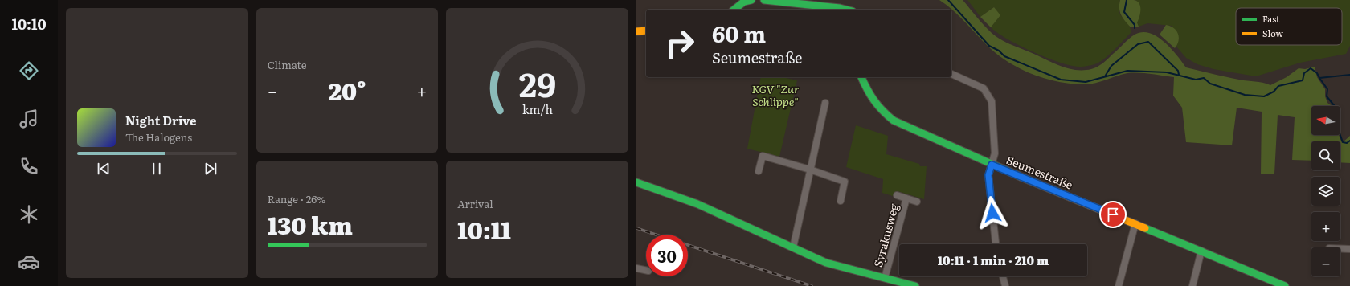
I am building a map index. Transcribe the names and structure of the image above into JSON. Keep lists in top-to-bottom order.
{
  "streets": {
    "street": ["Seumestraße", "Syrakusweg"]
  },
  "parks": ["KGV \"Zur Schlippe\""],
  "legend": ["Fast", "Slow"],
  "north": "left",
  "page": {
    "tabs": "10:10",
    "tile": [
      "Climate",
      ["Range · 26%", "130 km"],
      ["Arrival", "10:11"]
    ],
    "turn": ["60 m", "Seumestraße"],
    "heat": ["−", "20°", "+"],
    "map_buttons": ["+", "−"],
    "song": ["Night Drive", "The Halogens"],
    "limit": "30",
    "trip": "10:11 · 1 min · 210 m",
    "gauge": ["29", "km/h"]
  }
}
